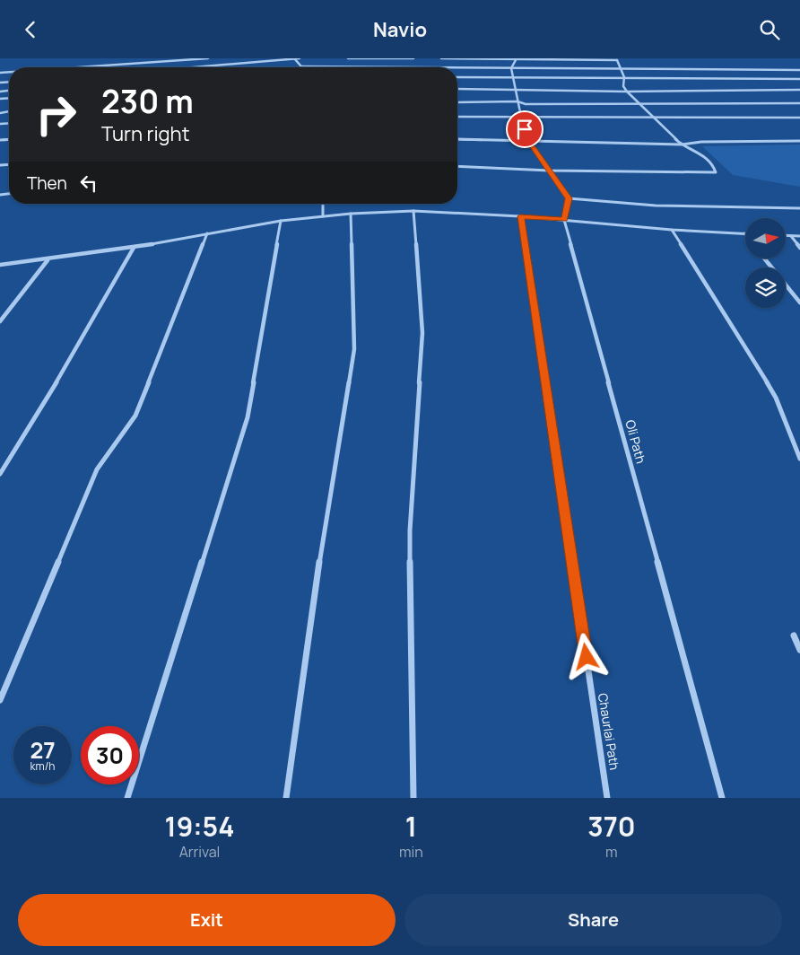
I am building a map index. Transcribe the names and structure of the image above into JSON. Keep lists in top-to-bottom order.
{
  "streets": {
    "street": ["Oli Path", "Chaurlai Path"]
  },
  "north": "right",
  "page": {
    "header": "Navio",
    "turn": ["230 m", "Turn right"],
    "then": "Then",
    "speed": "27 km/h",
    "limit": "30",
    "eta": [
      "19:54",
      "Arrival",
      "1",
      "min",
      "370",
      "m"
    ],
    "buttons": ["Exit", "Share"]
  }
}
